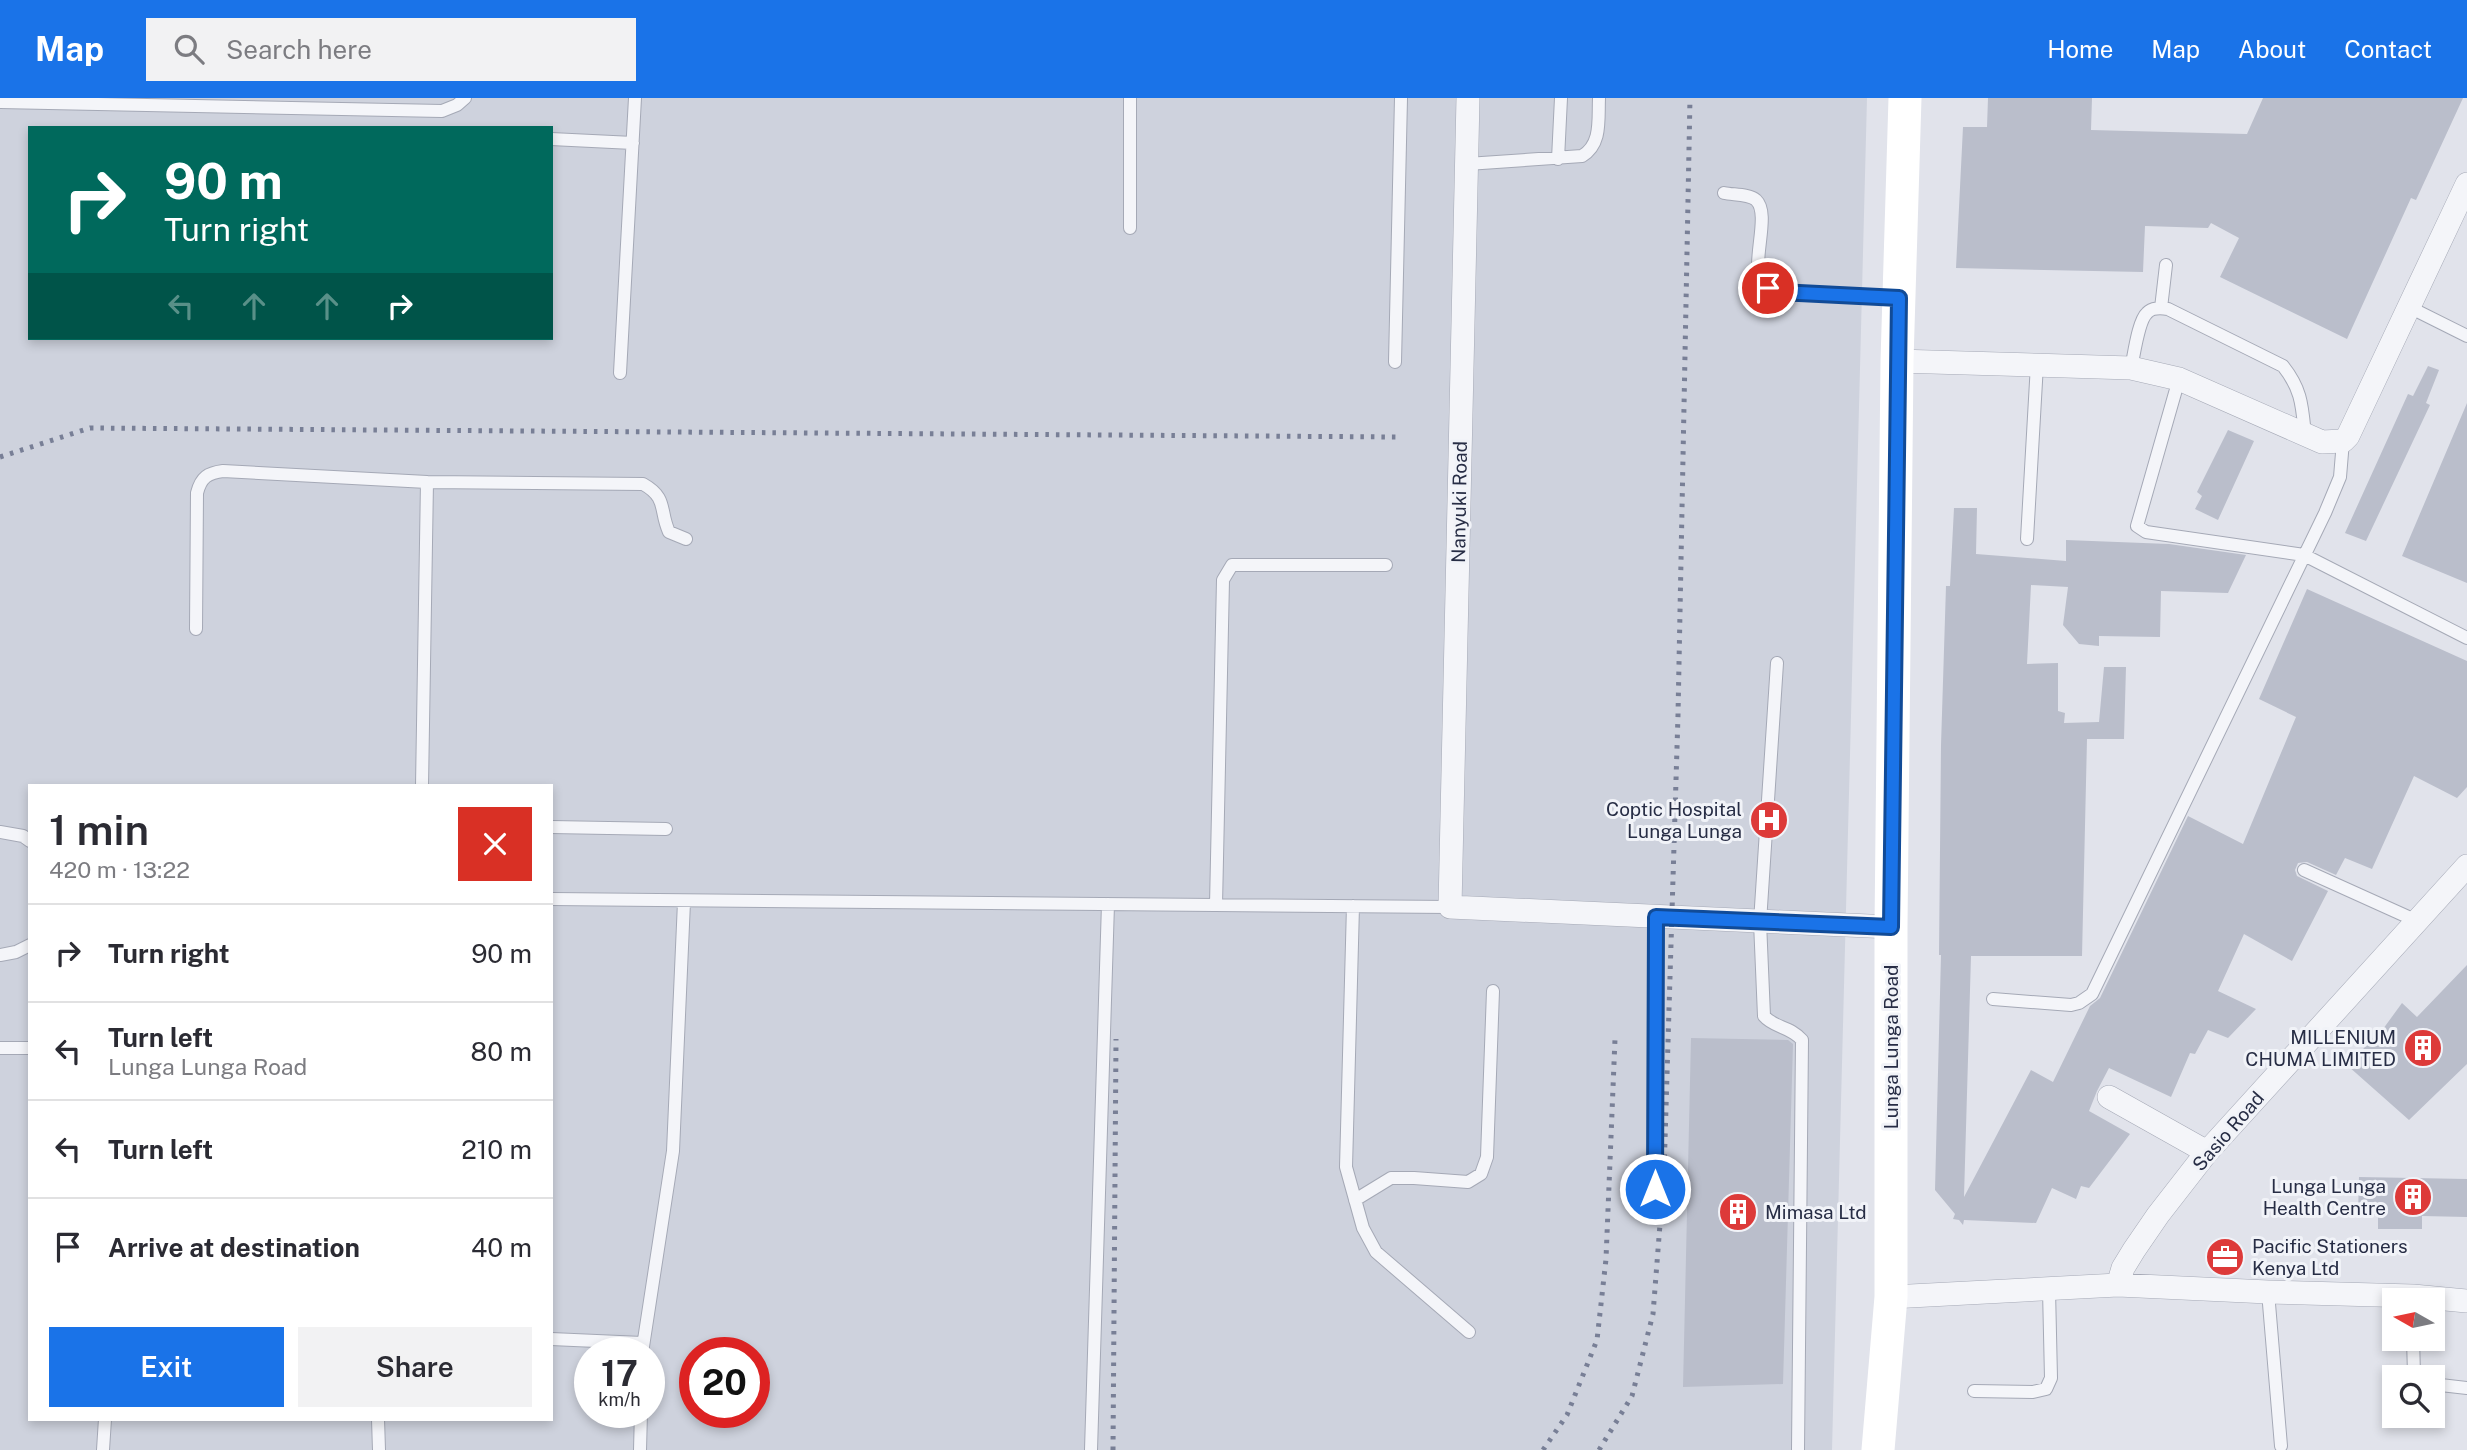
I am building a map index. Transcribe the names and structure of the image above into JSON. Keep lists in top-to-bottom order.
{
  "streets": {
    "main road": ["Lunga Lunga Road"],
    "street": ["Nanyuki Road", "Sasio Road"]
  },
  "places": {
    "hospital": ["Coptic Hospital Lunga Lunga"],
    "building": ["MILLENIUM CHUMA LIMITED", "Lunga Lunga Health Centre", "Mimasa Ltd"],
    "office": ["Pacific Stationers Kenya Ltd"]
  },
  "north": "left",
  "page": {
    "header": "Map",
    "search": "Search here",
    "nav": [
      "Home",
      "Map",
      "About",
      "Contact"
    ],
    "turn": ["90 m", "Turn right"],
    "heading": ["1 min", "420 m · 13:22"],
    "list": [
      {
        "name": "Turn right",
        "value": "90 m"
      },
      {
        "name": "Turn left",
        "note": "Lunga Lunga Road",
        "value": "80 m"
      },
      {
        "name": "Turn left",
        "value": "210 m"
      },
      {
        "name": "Arrive at destination",
        "value": "40 m"
      }
    ],
    "buttons": ["Exit", "Share"],
    "speed": "17 km/h",
    "limit": "20"
  }
}
